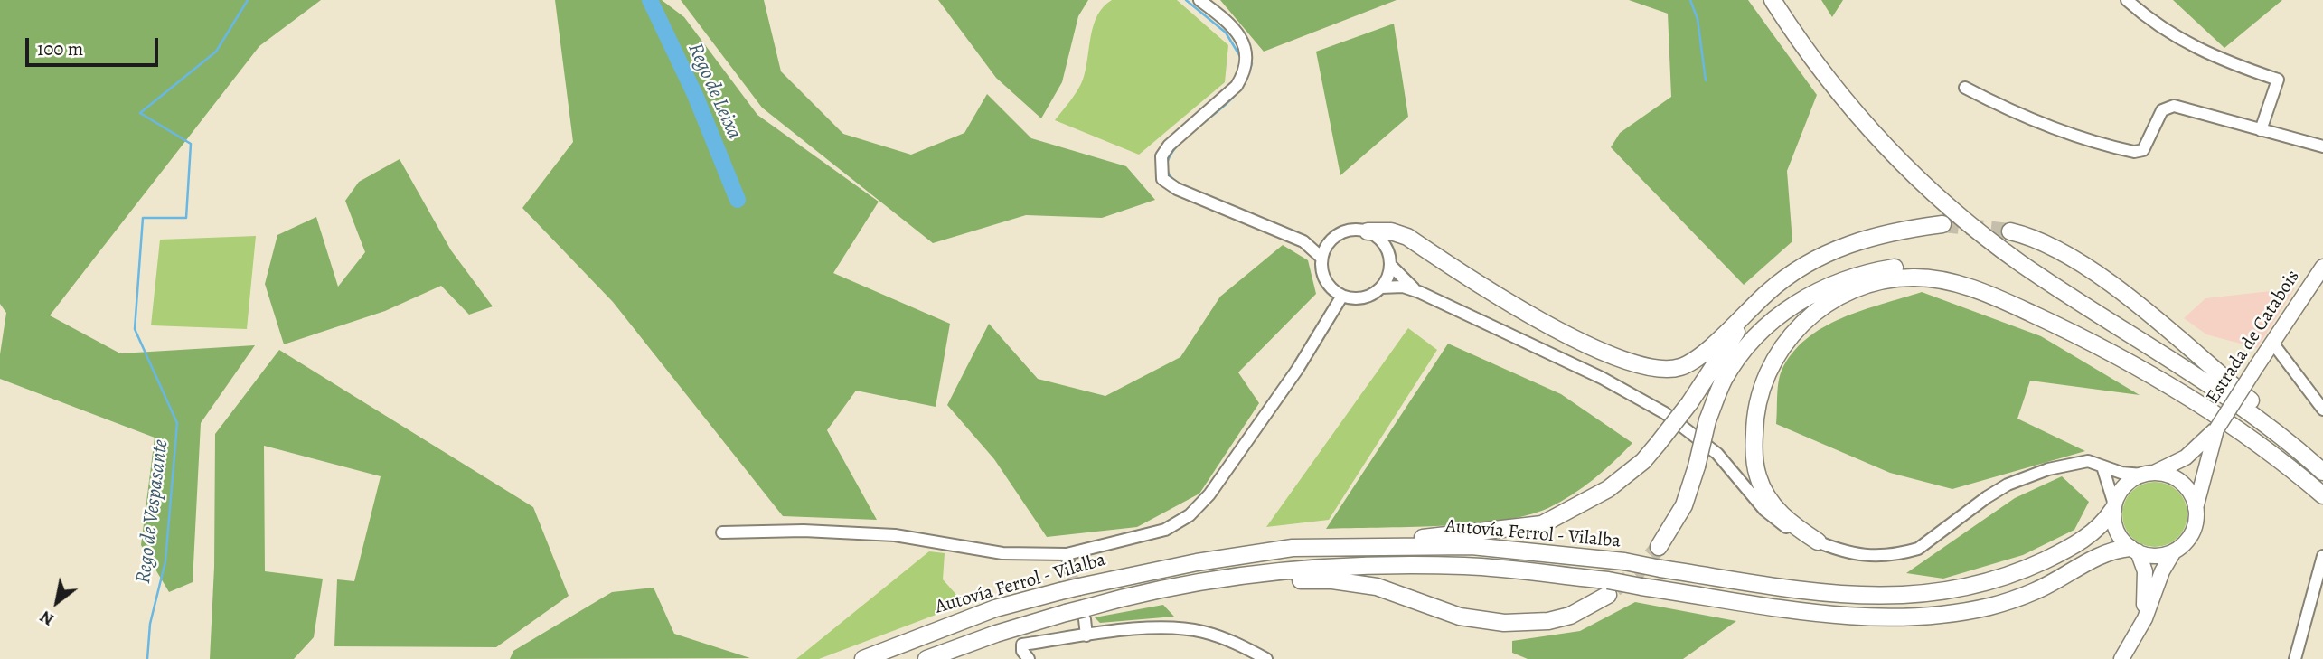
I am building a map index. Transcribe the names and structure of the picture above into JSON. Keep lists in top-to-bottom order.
{
  "streets": {
    "highway": ["Autovía Ferrol - Vilalba"],
    "main road": ["Estrada de Catabois"]
  },
  "water": ["Rego de Leixa", "Rego de Vespasante"],
  "scale_bar": "100 m",
  "north": "bottom left"
}
